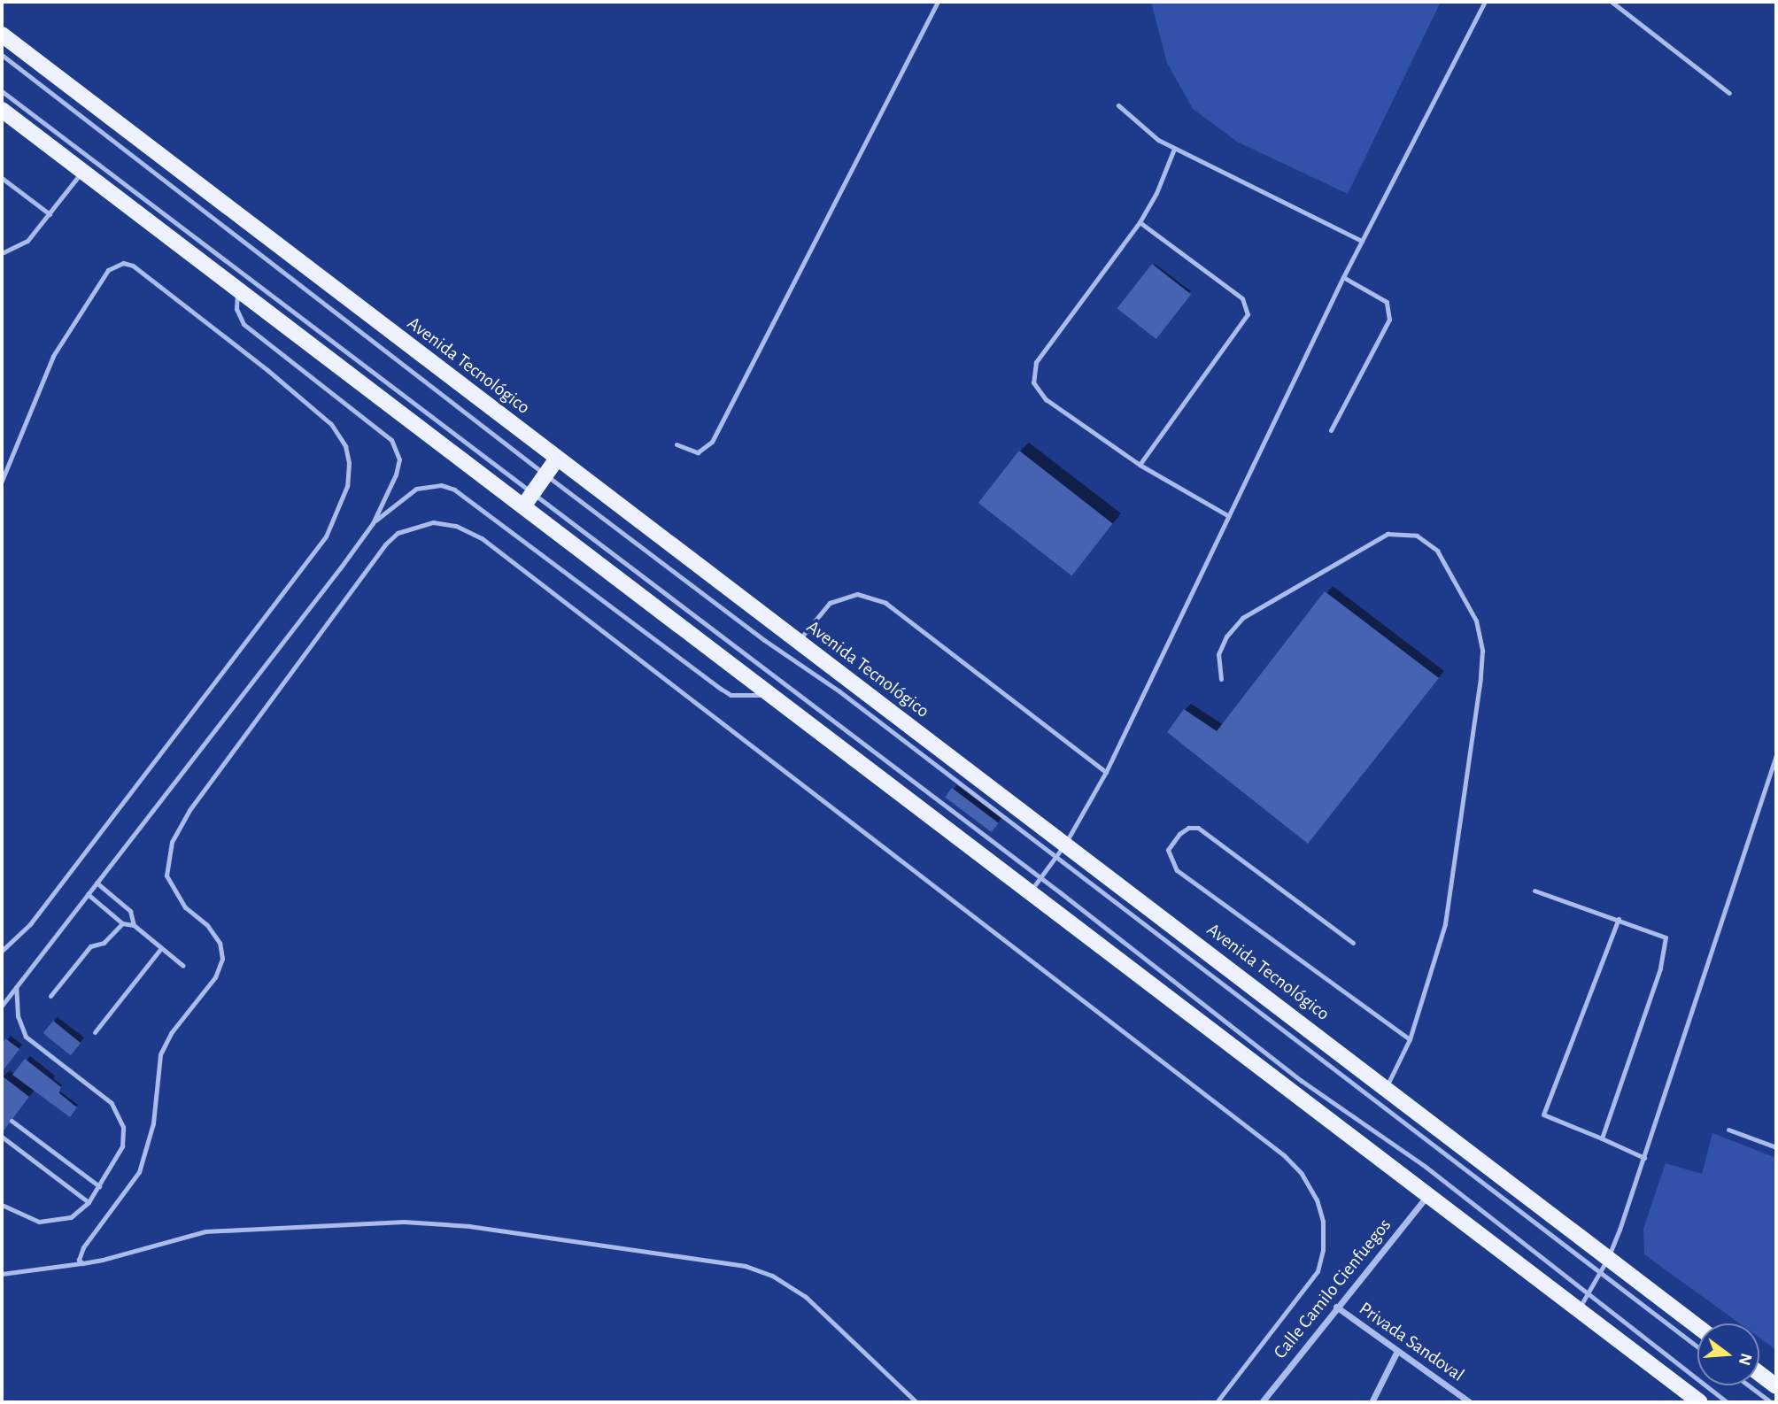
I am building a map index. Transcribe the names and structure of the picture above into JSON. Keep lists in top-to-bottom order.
{
  "streets": {
    "main road": ["Avenida Tecnológico"],
    "street": ["Calle Camilo Cienfuegos", "Privada Sandoval"]
  },
  "crossings": [
    ["Calle Camilo Cienfuegos", "Privada Sandoval"]
  ],
  "north": "right"
}
